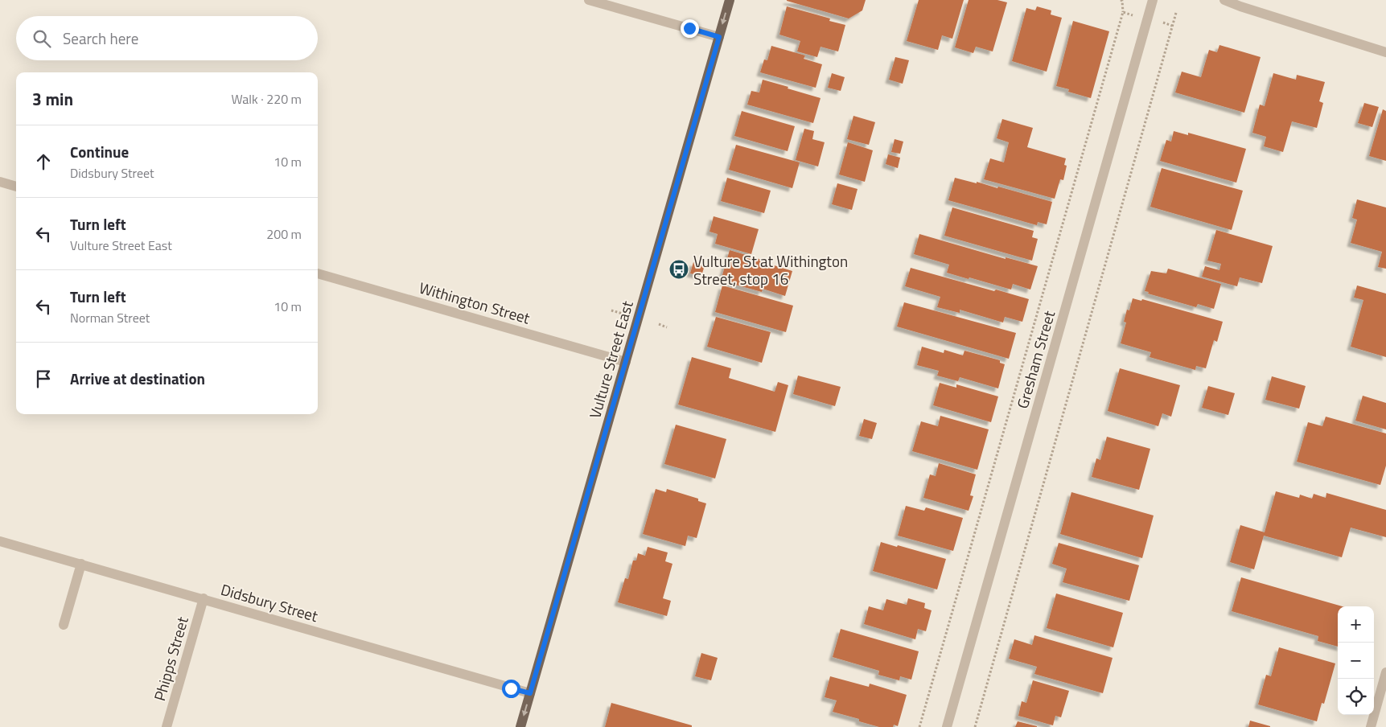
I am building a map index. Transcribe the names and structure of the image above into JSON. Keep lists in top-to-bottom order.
{
  "streets": {
    "main road": ["Vulture Street East"],
    "street": [
      "Withington Street",
      "Gresham Street",
      "Didsbury Street",
      "Phipps Street"
    ]
  },
  "crossings": [
    ["Withington Street", "Vulture Street East"],
    ["Vulture Street East", "Didsbury Street"],
    ["Didsbury Street", "Phipps Street"]
  ],
  "places": {
    "bus stop": ["Vulture St at Withington Street, stop 16"]
  },
  "page": {
    "search": "Search here",
    "heading": ["3 min", "Walk · 220 m"],
    "list": [
      ["Continue", "Didsbury Street", "10 m"],
      ["Turn left", "Vulture Street East", "200 m"],
      ["Turn left", "Norman Street", "10 m"],
      "Arrive at destination"
    ],
    "map_buttons": ["+", "−"]
  }
}
